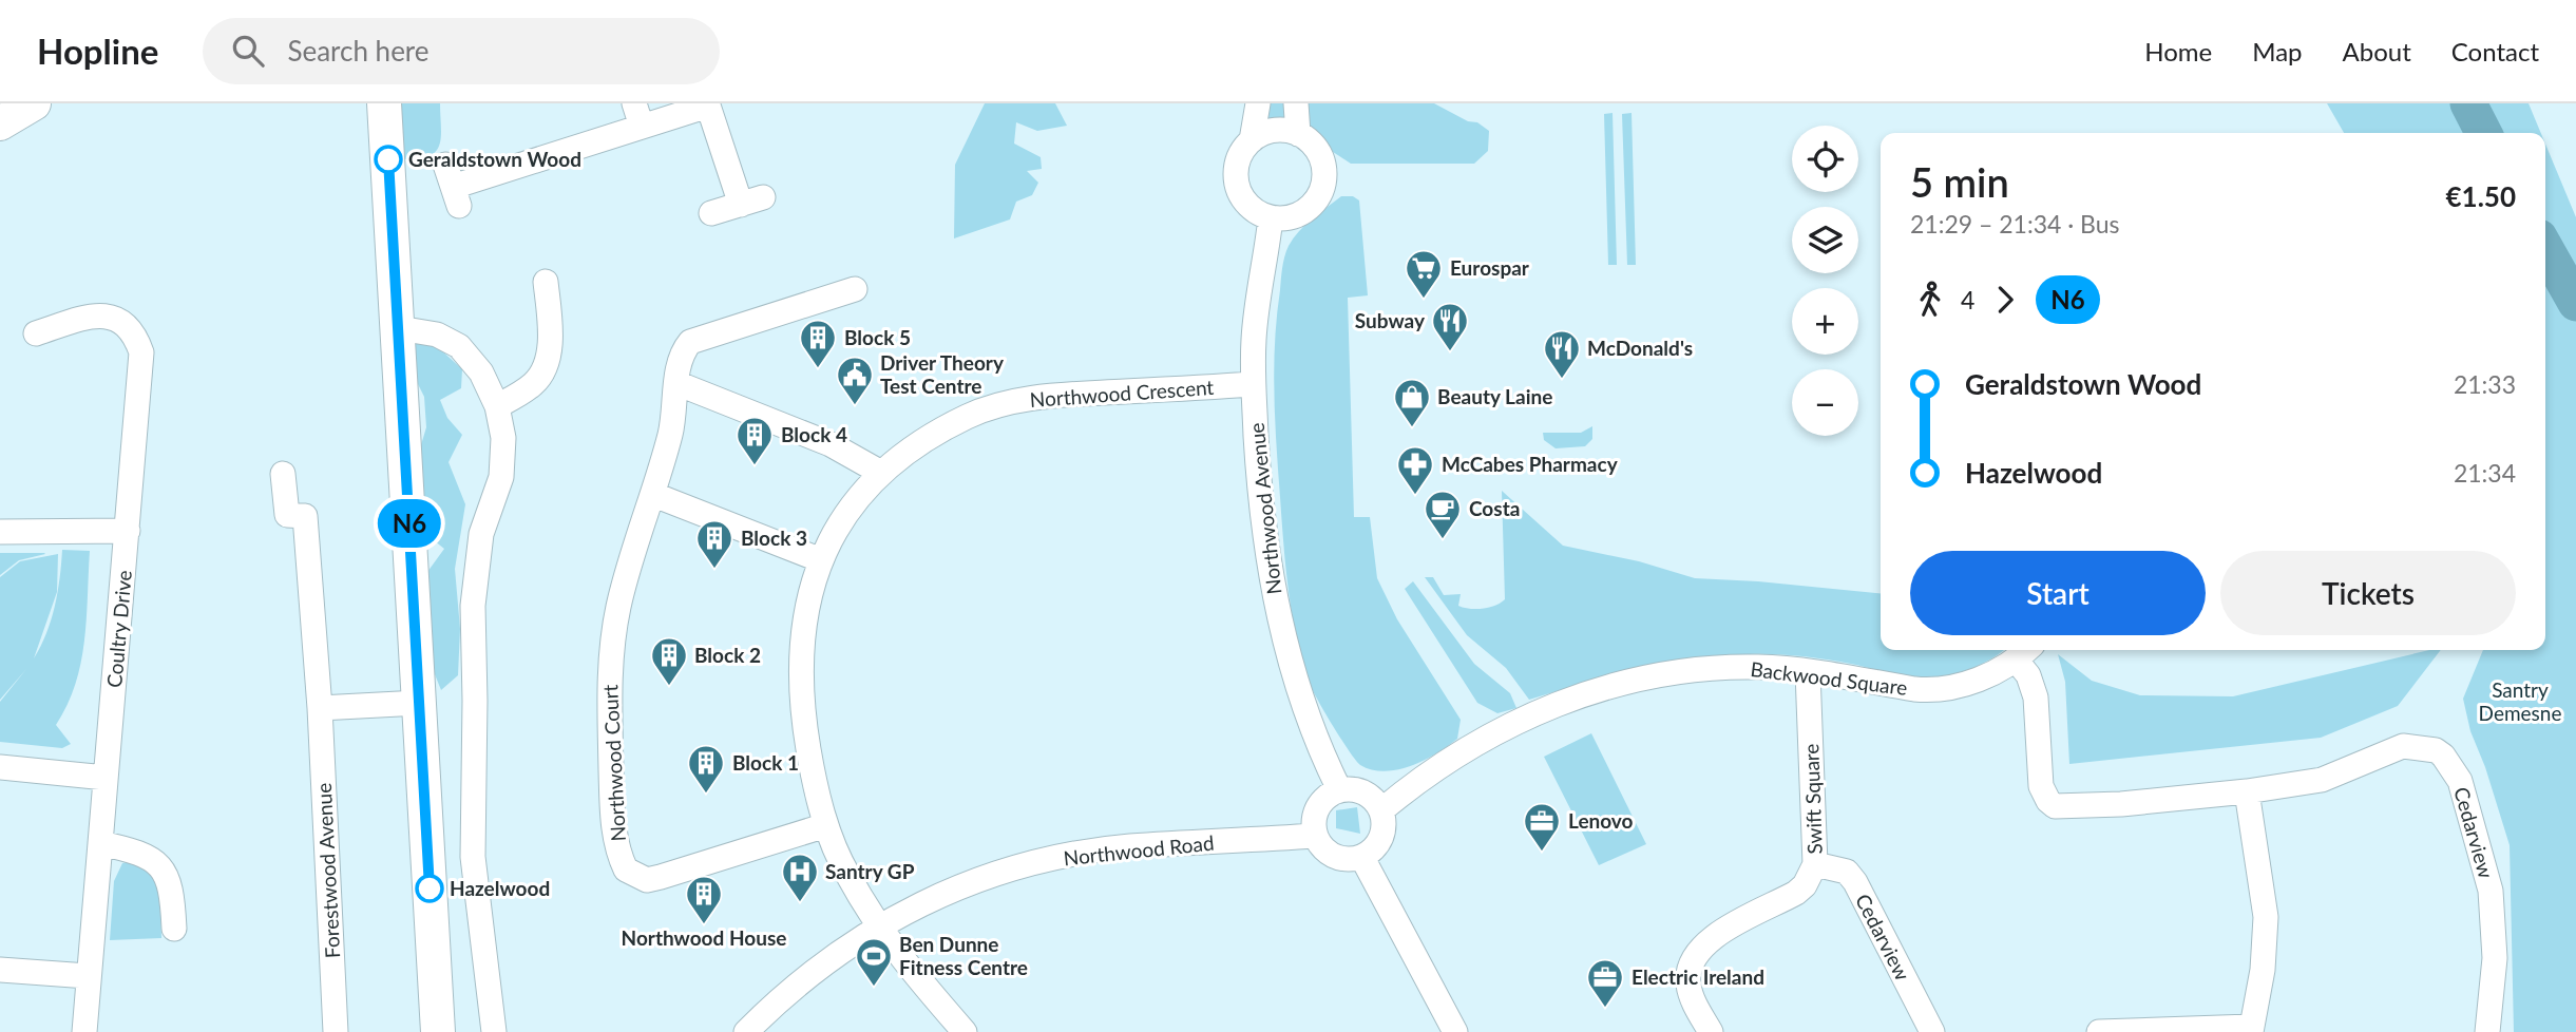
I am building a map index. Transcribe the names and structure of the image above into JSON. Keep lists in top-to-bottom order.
{
  "streets": {
    "street": [
      "Northwood Crescent",
      "Northwood Avenue",
      "Coultry Drive",
      "Backwood Square",
      "Northwood Court",
      "Swift Square",
      "Cedarview",
      "Northwood Road",
      "Forestwood Avenue"
    ]
  },
  "crossings": [
    ["Northwood Crescent", "Northwood Avenue"],
    ["Northwood Crescent", "Northwood Court"],
    ["Northwood Crescent", "Northwood Road"],
    ["Northwood Avenue", "Backwood Square"],
    ["Northwood Avenue", "Northwood Road"],
    ["Backwood Square", "Swift Square"],
    ["Backwood Square", "Cedarview"],
    ["Backwood Square", "Northwood Road"],
    ["Swift Square", "Cedarview"]
  ],
  "parks": ["Santry Demesne"],
  "places": {
    "other": ["Geraldstown Wood", "Hazelwood"],
    "supermarket": ["Eurospar"],
    "restaurant": ["Subway", "McDonald's"],
    "building": [
      "Block 5",
      "Block 4",
      "Block 3",
      "Block 2",
      "Block 1",
      "Northwood House"
    ],
    "public building": ["Driver Theory Test Centre"],
    "shop": ["Beauty Laine"],
    "pharmacy": ["McCabes Pharmacy"],
    "cafe": ["Costa"],
    "office": ["Lenovo", "Electric Ireland"],
    "hospital": ["Santry GP"],
    "sports": ["Ben Dunne Fitness Centre"]
  },
  "lines": ["bus line N6"],
  "page": {
    "header": "Hopline",
    "search": "Search here",
    "nav": [
      "Home",
      "Map",
      "About",
      "Contact"
    ],
    "on_map": "N6",
    "map_buttons": ["+", "−"],
    "heading": ["5 min", "21:29 – 21:34 · Bus", "€1.50"],
    "legs": ["4", "N6"],
    "list": [
      {
        "name": "Geraldstown Wood",
        "value": "21:33"
      },
      {
        "name": "Hazelwood",
        "value": "21:34"
      }
    ],
    "buttons": ["Start", "Tickets"]
  }
}
